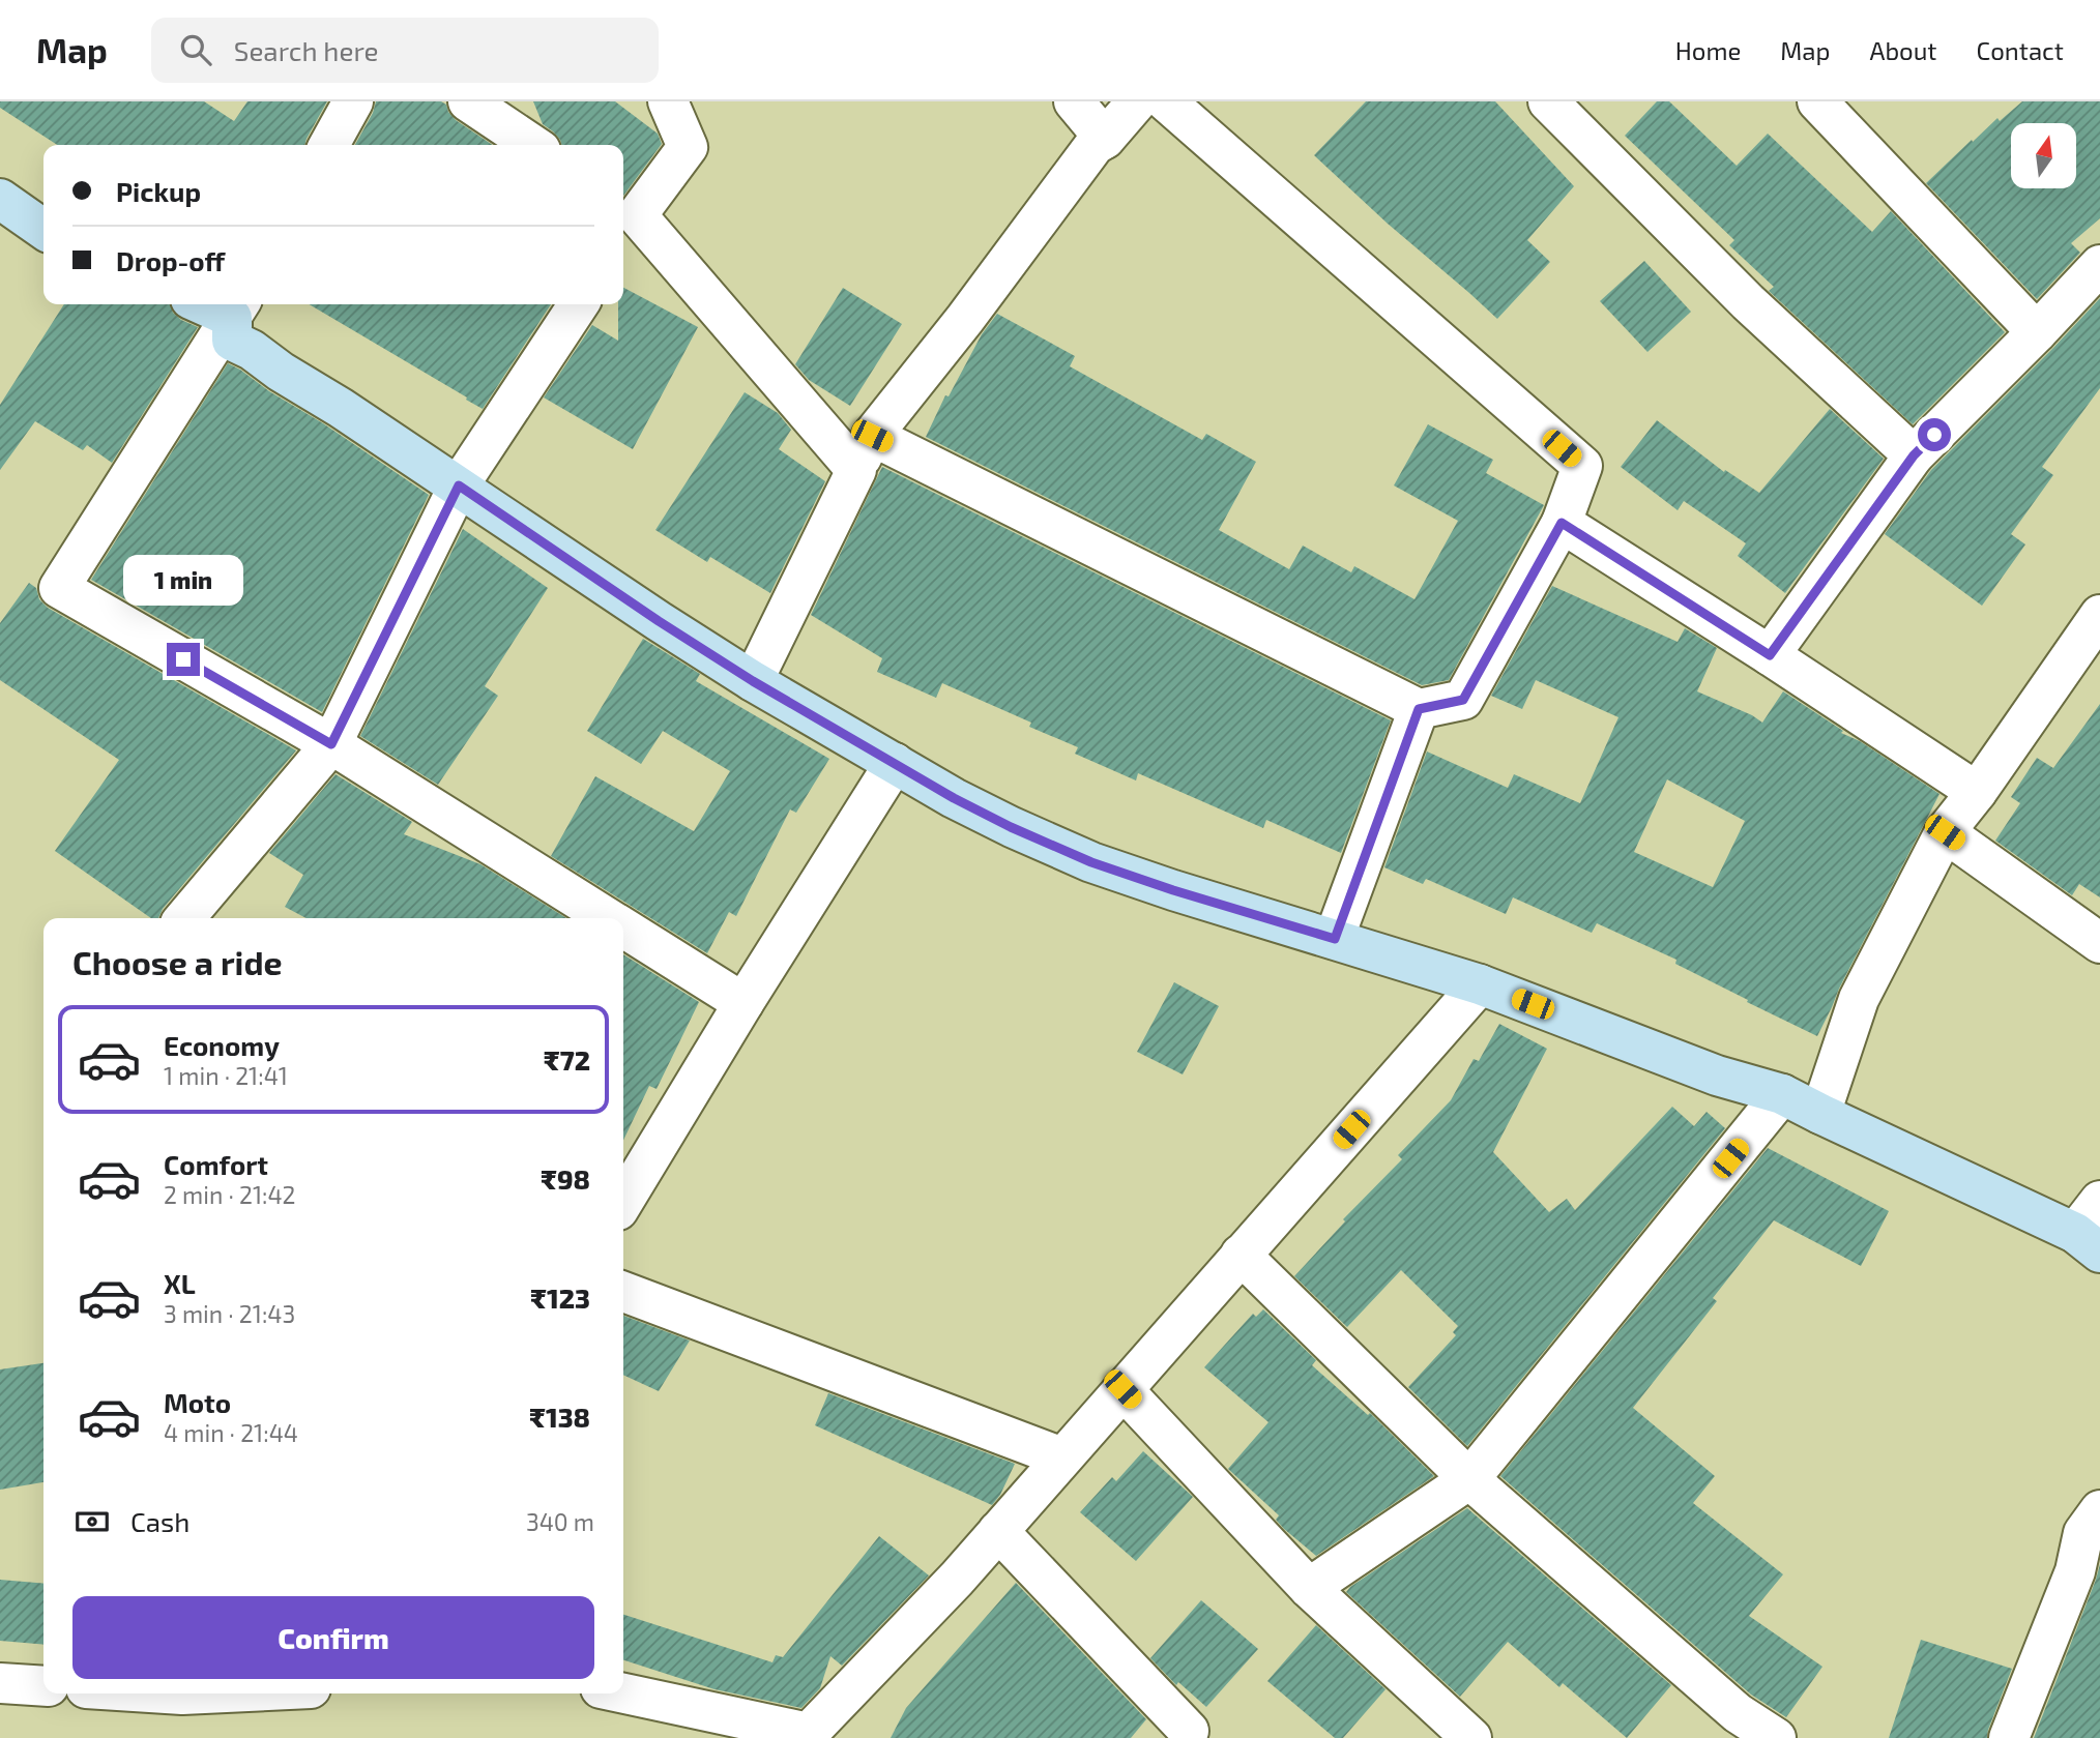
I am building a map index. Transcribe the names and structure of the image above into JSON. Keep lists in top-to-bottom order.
{
  "north": "top",
  "page": {
    "header": "Map",
    "search": "Search here",
    "nav": [
      "Home",
      "Map",
      "About",
      "Contact"
    ],
    "banner": ["Pickup", "Drop-off"],
    "bubble": "1 min",
    "heading": "Choose a ride",
    "list": [
      {
        "name": "Economy",
        "note": "1 min · 21:41",
        "value": "₹72"
      },
      {
        "name": "Comfort",
        "note": "2 min · 21:42",
        "value": "₹98"
      },
      {
        "name": "XL",
        "note": "3 min · 21:43",
        "value": "₹123"
      },
      {
        "name": "Moto",
        "note": "4 min · 21:44",
        "value": "₹138"
      }
    ],
    "pay": ["Cash", "340 m"],
    "buttons": "Confirm"
  }
}
